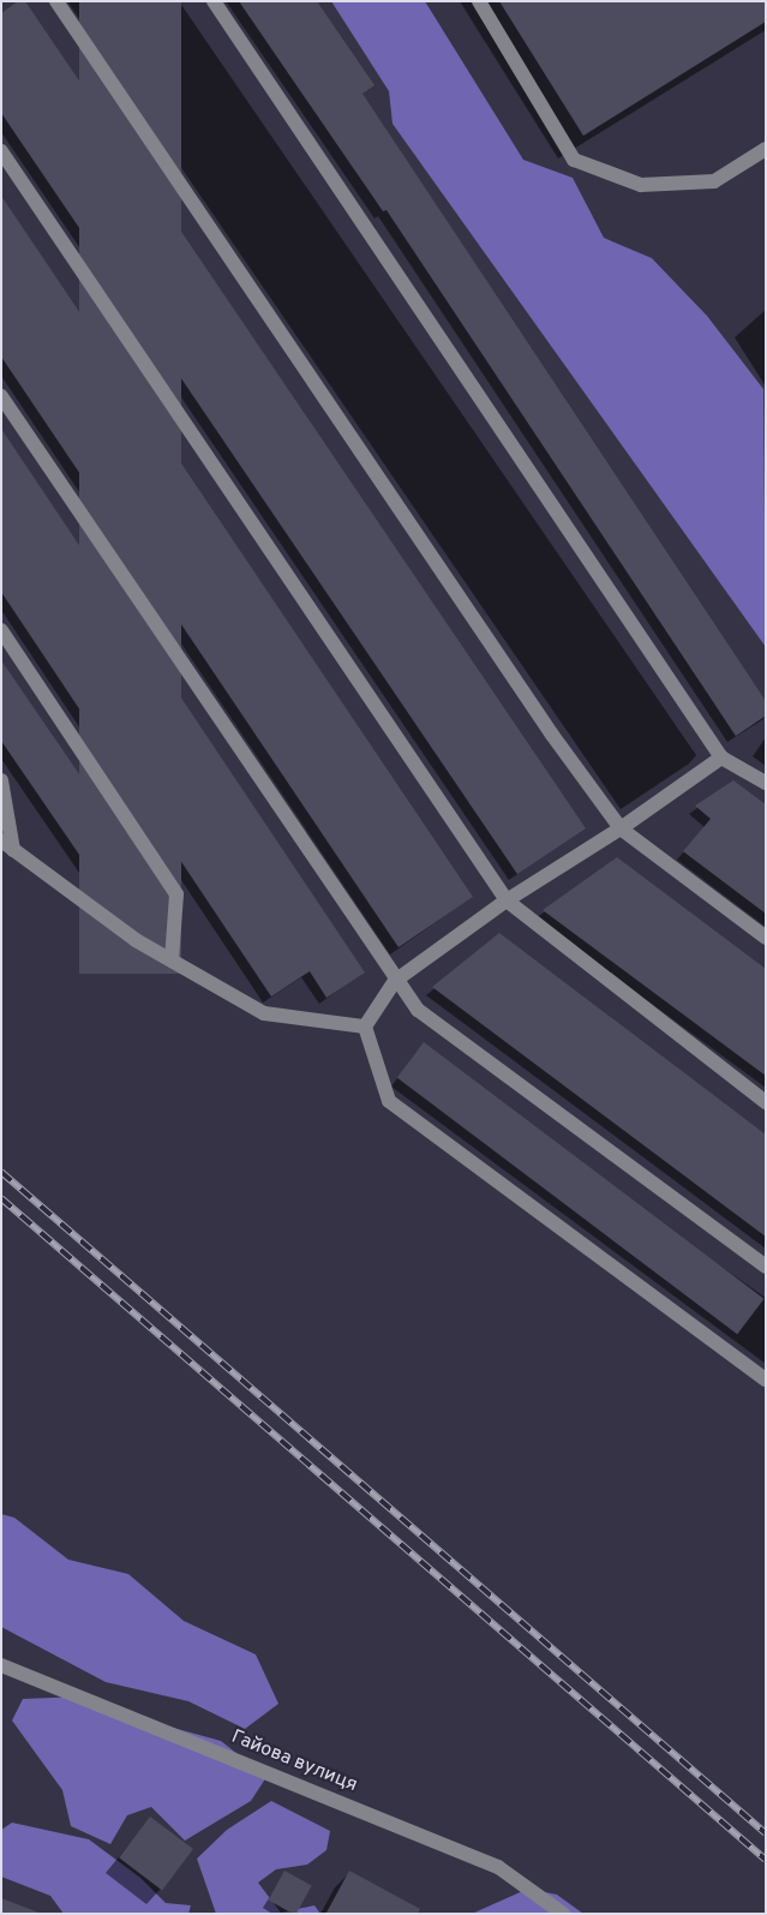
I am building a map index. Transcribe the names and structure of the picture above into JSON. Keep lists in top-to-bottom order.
{
  "streets": {
    "street": ["Гайова вулиця"]
  }
}
